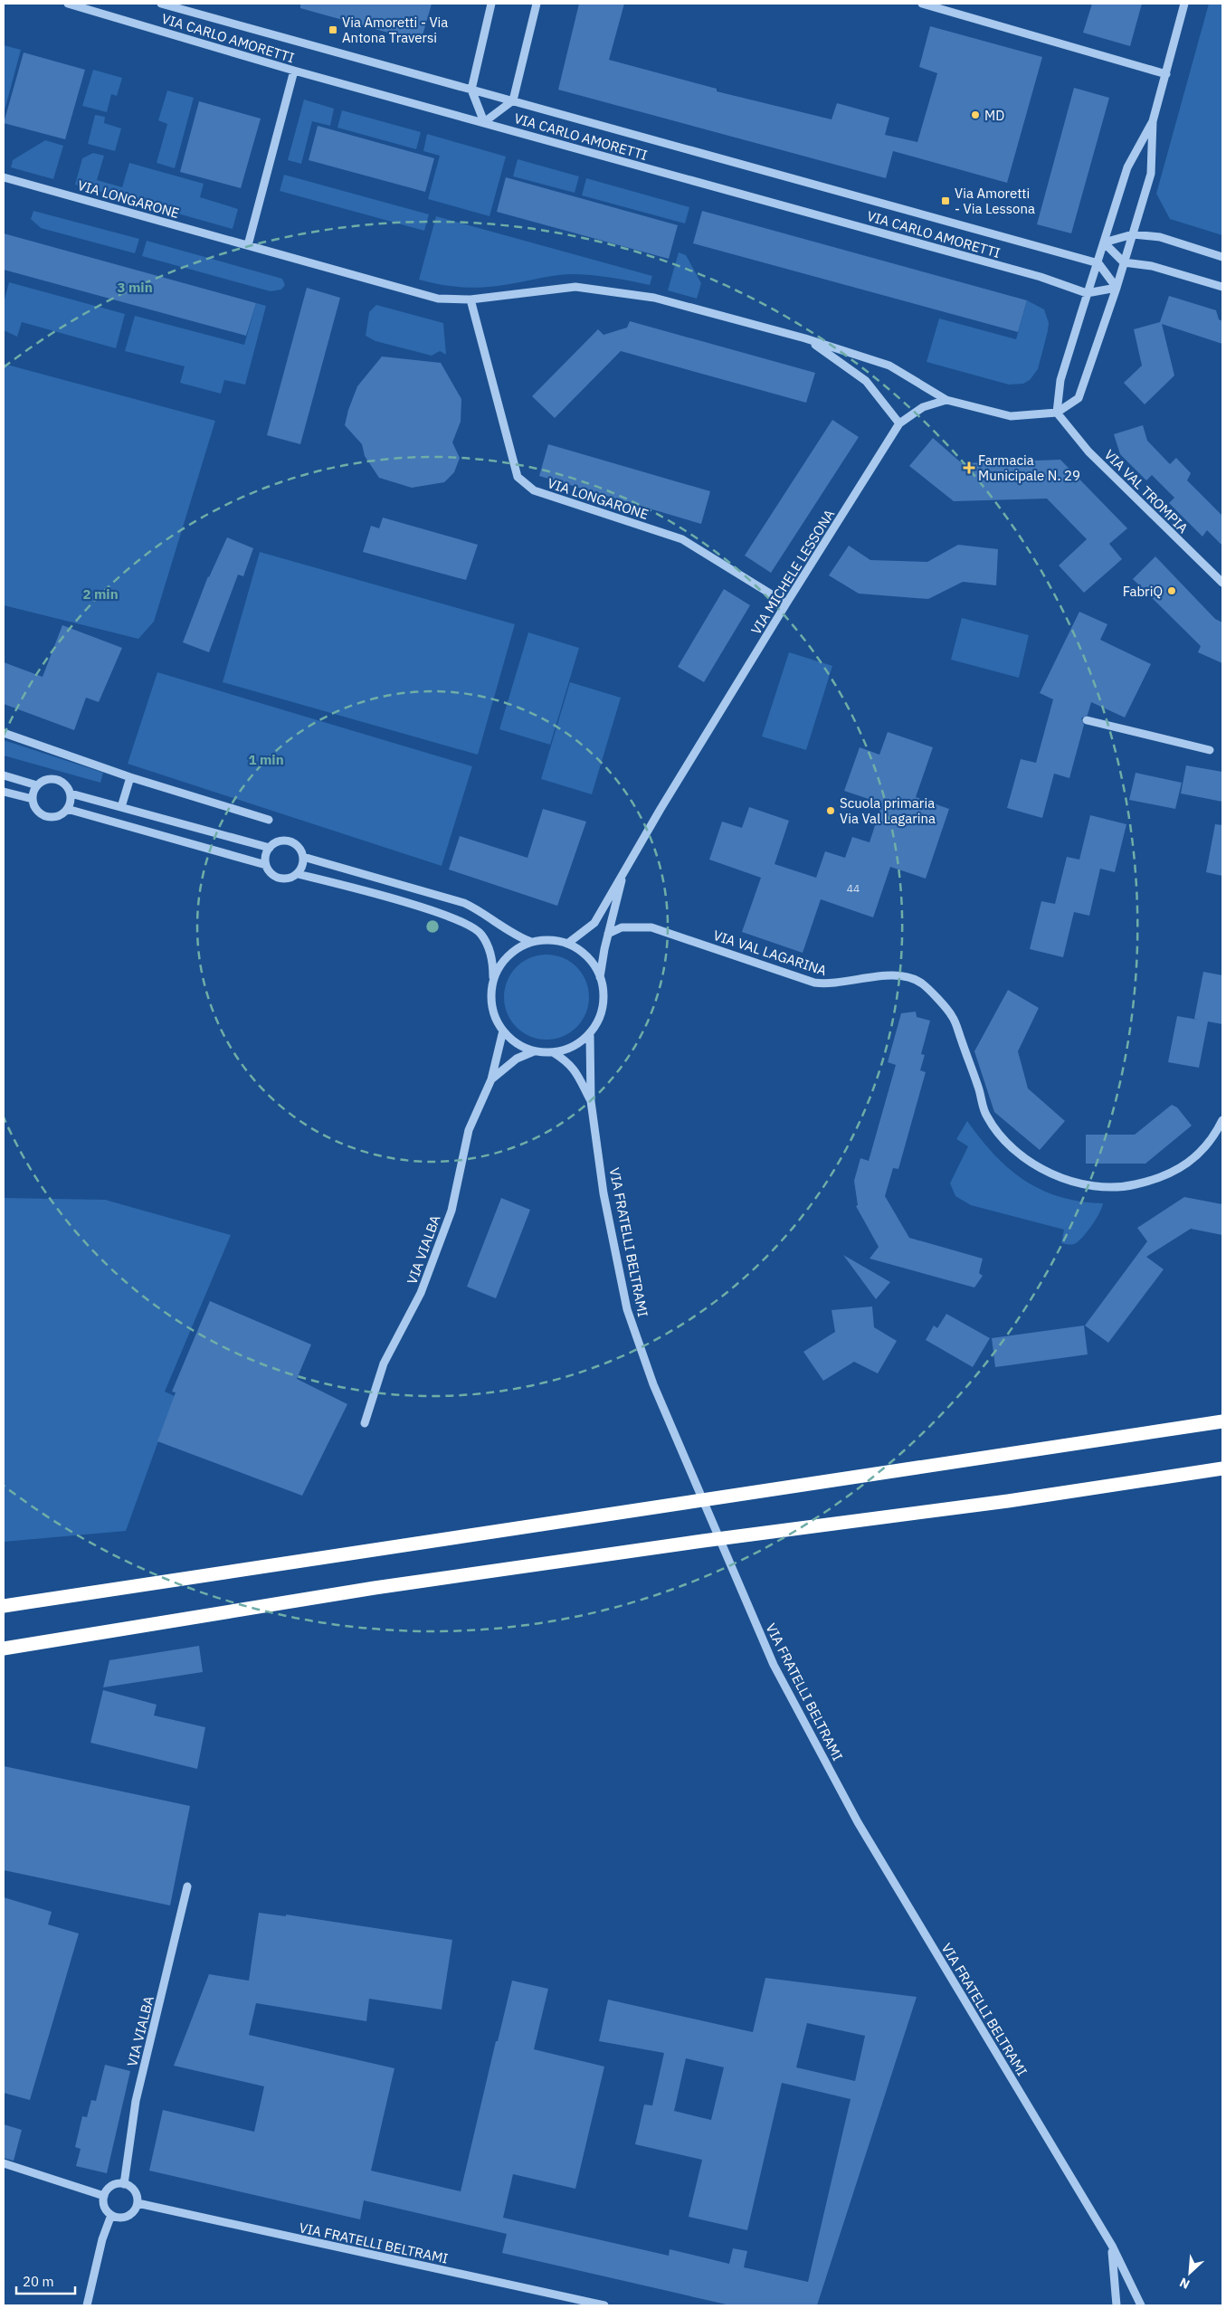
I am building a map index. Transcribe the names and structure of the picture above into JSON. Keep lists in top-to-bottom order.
{
  "streets": {
    "street": [
      "VIA CARLO AMORETTI",
      "VIA LONGARONE",
      "VIA VAL TROMPIA",
      "VIA MICHELE LESSONA",
      "VIA VAL LAGARINA",
      "VIA FRATELLI BELTRAMI",
      "VIA VIALBA"
    ]
  },
  "crossings": [
    ["VIA LONGARONE", "VIA MICHELE LESSONA"],
    ["VIA MICHELE LESSONA", "VIA VAL LAGARINA"],
    ["VIA MICHELE LESSONA", "VIA FRATELLI BELTRAMI"],
    ["VIA MICHELE LESSONA", "VIA VIALBA"],
    ["VIA FRATELLI BELTRAMI", "VIA VIALBA"]
  ],
  "places": {
    "transit": ["Via Amoretti - Via Antona Traversi", "Via Amoretti - Via Lessona"],
    "other": ["MD", "FabriQ", "Scuola primaria Via Val Lagarina"],
    "health": ["Farmacia Municipale N. 29"]
  },
  "house_numbers": ["44"],
  "scale_bar": "20 m",
  "north": "bottom left",
  "rings": ["3 min", "2 min", "1 min"]
}
